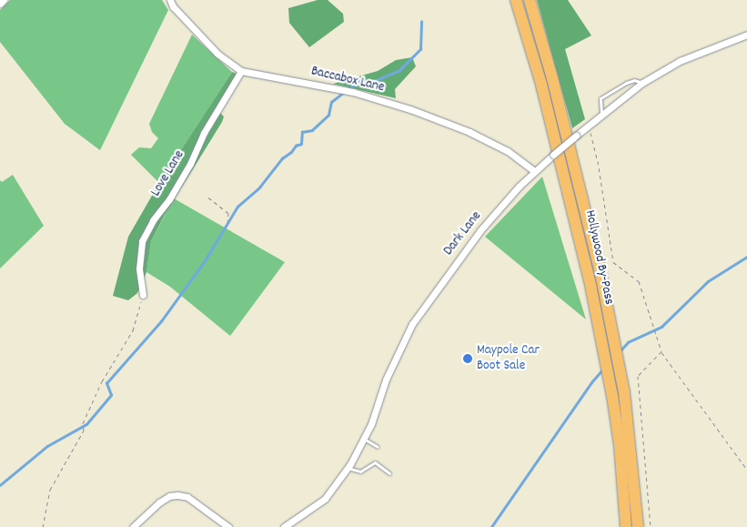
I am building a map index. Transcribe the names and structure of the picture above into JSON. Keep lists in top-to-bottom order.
{
  "streets": {
    "highway": ["Hollywood By-Pass"],
    "street": ["Baccabox Lane", "Love Lane", "Dark Lane"]
  },
  "crossings": [
    ["Baccabox Lane", "Love Lane"],
    ["Baccabox Lane", "Dark Lane"]
  ],
  "places": ["Maypole Car Boot Sale"]
}
